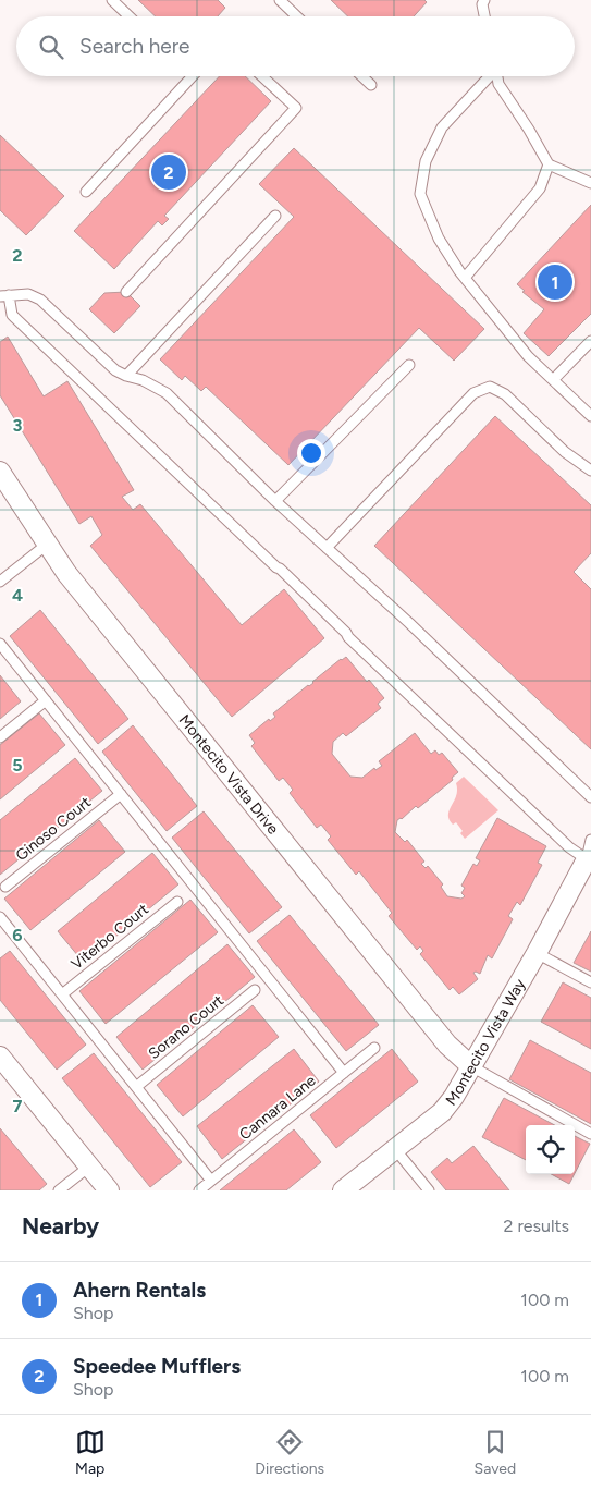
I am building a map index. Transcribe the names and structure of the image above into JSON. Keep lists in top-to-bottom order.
{
  "streets": {
    "street": ["Montecito Vista Drive", "Montecito Vista Way"],
    "lane": [
      "Ginoso Court",
      "Viterbo Court",
      "Sorano Court",
      "Cannara Lane"
    ]
  },
  "crossings": [
    ["Montecito Vista Drive", "Montecito Vista Way"]
  ],
  "page": {
    "search": "Search here",
    "pins": ["2", "1"],
    "heading": ["Nearby", "2 results"],
    "list": [
      {
        "mark": "1",
        "name": "Ahern Rentals",
        "note": "Shop",
        "value": "100 m"
      },
      {
        "mark": "2",
        "name": "Speedee Mufflers",
        "note": "Shop",
        "value": "100 m"
      }
    ],
    "nav": ["Map", "Directions", "Saved"]
  },
  "grid": {
    "rows": [
      "2",
      "3",
      "4",
      "5",
      "6",
      "7"
    ]
  }
}
